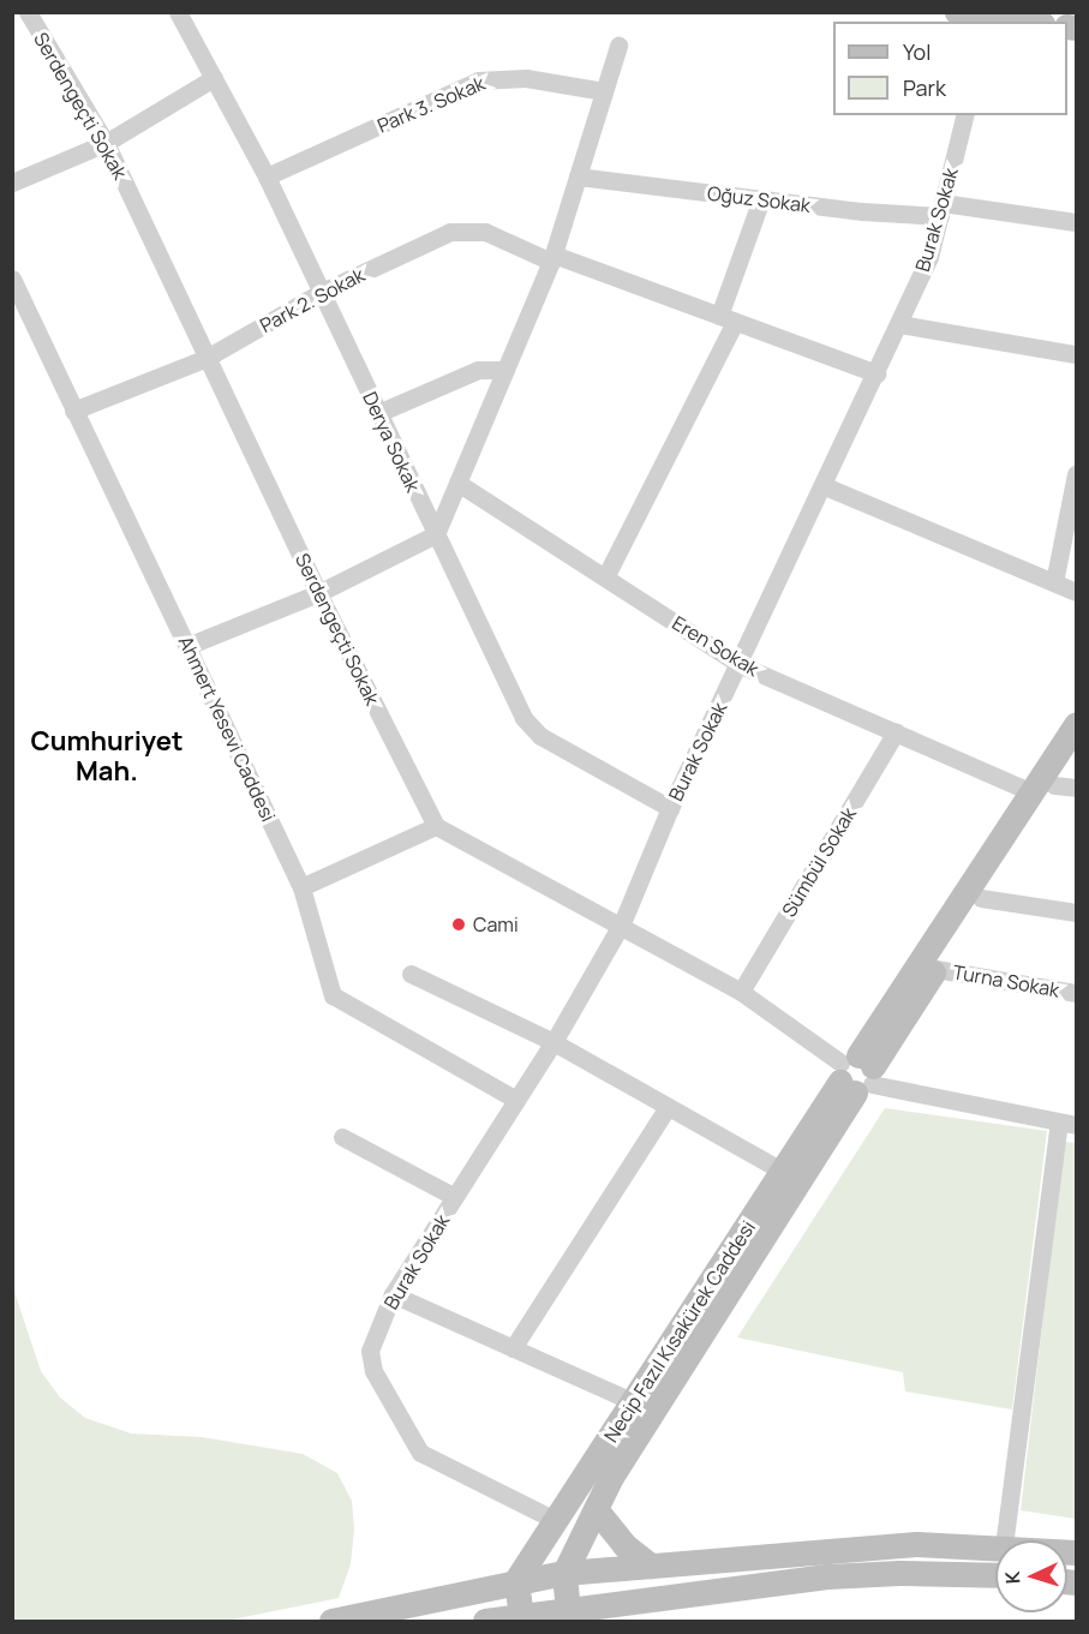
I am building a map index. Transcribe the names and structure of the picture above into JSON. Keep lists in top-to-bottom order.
{
  "streets": {
    "street": [
      "Park 3. Sokak",
      "Serdengeçti Sokak",
      "Oğuz Sokak",
      "Burak Sokak",
      "Park 2. Sokak",
      "Derya Sokak",
      "Eren Sokak",
      "Ahmert Yesevi Caddesi",
      "Sümbül Sokak",
      "Turna Sokak",
      "Necip Fazıl Kısakürek Caddesi"
    ]
  },
  "crossings": [
    ["Park 3. Sokak", "Derya Sokak"],
    ["Serdengeçti Sokak", "Park 2. Sokak"],
    ["Oğuz Sokak", "Burak Sokak"],
    ["Burak Sokak", "Park 2. Sokak"],
    ["Burak Sokak", "Derya Sokak"],
    ["Burak Sokak", "Eren Sokak"],
    ["Burak Sokak", "Ahmert Yesevi Caddesi"],
    ["Burak Sokak", "Necip Fazıl Kısakürek Caddesi"],
    ["Park 2. Sokak", "Derya Sokak"],
    ["Park 2. Sokak", "Ahmert Yesevi Caddesi"],
    ["Eren Sokak", "Sümbül Sokak"],
    ["Eren Sokak", "Necip Fazıl Kısakürek Caddesi"],
    ["Turna Sokak", "Necip Fazıl Kısakürek Caddesi"]
  ],
  "districts": ["Cumhuriyet Mah."],
  "places": ["Cami"],
  "legend": ["Yol", "Park"],
  "north": "left"
}
